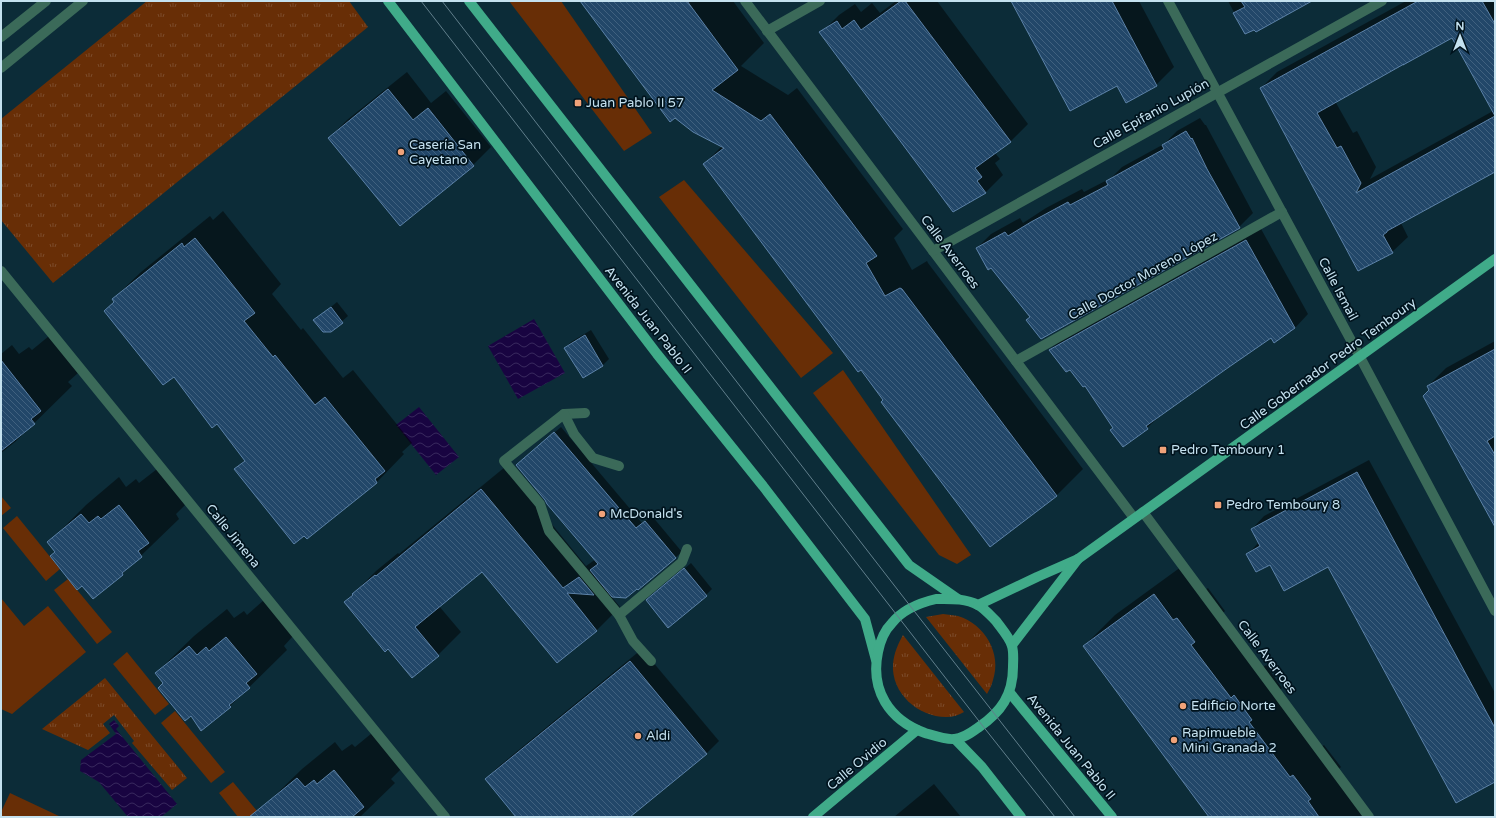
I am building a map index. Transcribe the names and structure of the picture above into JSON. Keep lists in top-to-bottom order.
{
  "streets": {
    "main road": ["Avenida Juan Pablo II", "Calle Gobernador Pedro Temboury", "Calle Ovidio"],
    "street": [
      "Calle Epifanio Lupión",
      "Calle Averroes",
      "Calle Doctor Moreno López",
      "Calle Ismail",
      "Calle Jimena"
    ]
  },
  "crossings": [
    ["Calle Epifanio Lupión", "Calle Averroes"],
    ["Calle Epifanio Lupión", "Calle Ismail"],
    ["Calle Averroes", "Calle Doctor Moreno López"],
    ["Calle Averroes", "Calle Gobernador Pedro Temboury"],
    ["Calle Doctor Moreno López", "Calle Ismail"],
    ["Calle Ismail", "Calle Gobernador Pedro Temboury"],
    ["Avenida Juan Pablo II", "Calle Gobernador Pedro Temboury"],
    ["Avenida Juan Pablo II", "Calle Ovidio"],
    ["Calle Gobernador Pedro Temboury", "Calle Ovidio"]
  ],
  "places": {
    "transit": ["Juan Pablo II 57", "Pedro Temboury 1", "Pedro Temboury 8"],
    "other": [
      "Casería San Cayetano",
      "McDonald's",
      "Edificio Norte",
      "Aldi",
      "Rapimueble Mini Granada 2"
    ]
  },
  "north": "top"
}
